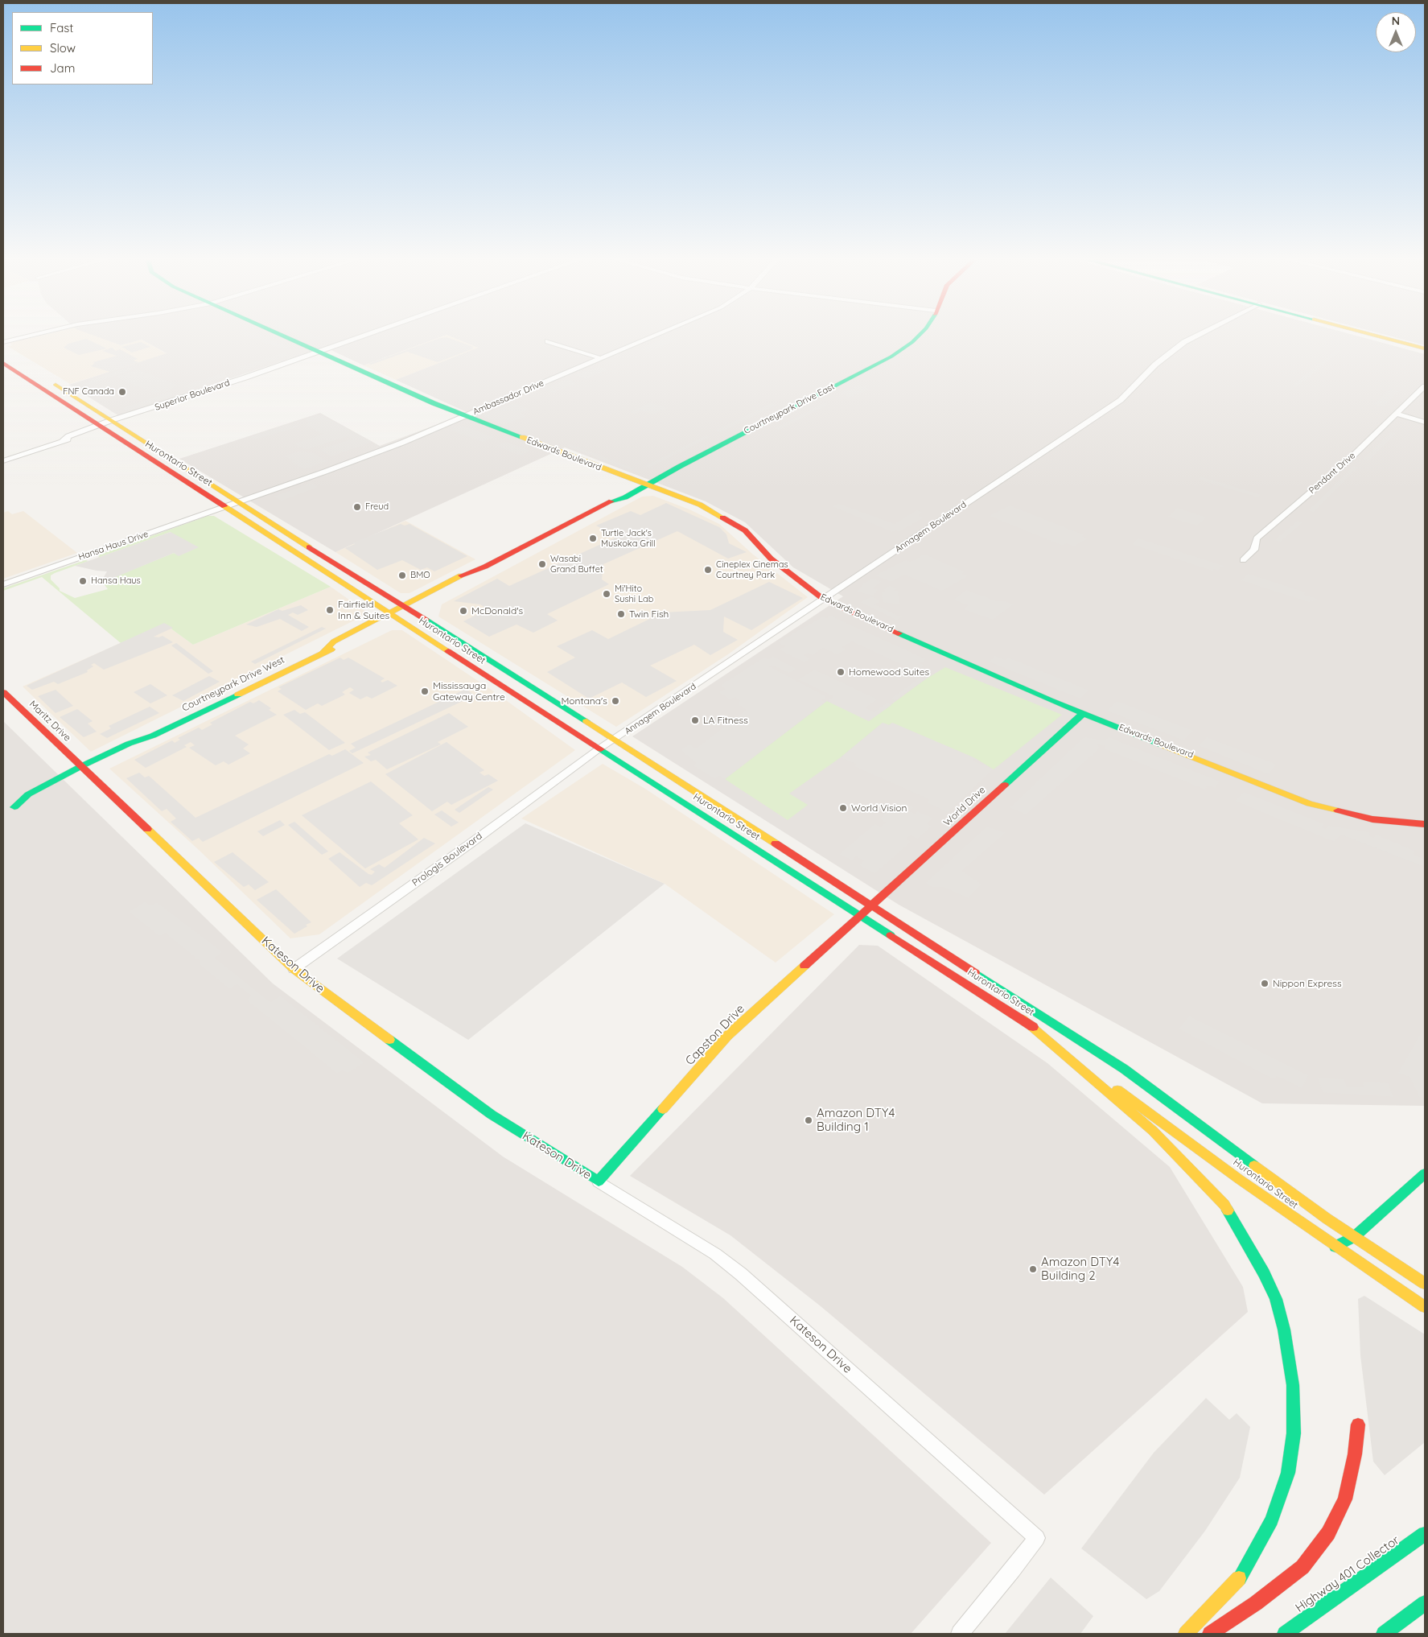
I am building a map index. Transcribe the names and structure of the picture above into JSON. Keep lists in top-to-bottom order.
{
  "streets": {
    "main road": [
      "Courtneypark Drive East",
      "Edwards Boulevard",
      "Hurontario Street",
      "Courtneypark Drive West",
      "Maritz Drive",
      "World Drive",
      "Kateson Drive",
      "Capston Drive",
      "Highway 401 Collector"
    ],
    "street": [
      "Superior Boulevard",
      "Ambassador Drive",
      "Pendant Drive",
      "Annagem Boulevard",
      "Hansa Haus Drive",
      "Prologis Boulevard"
    ]
  },
  "crossings": [
    ["Superior Boulevard", "Edwards Boulevard"],
    ["Superior Boulevard", "Hurontario Street"],
    ["Ambassador Drive", "Edwards Boulevard"],
    ["Ambassador Drive", "Hurontario Street"],
    ["Ambassador Drive", "Hansa Haus Drive"],
    ["Courtneypark Drive East", "Edwards Boulevard"],
    ["Courtneypark Drive East", "Hurontario Street"],
    ["Courtneypark Drive East", "Courtneypark Drive West"],
    ["Edwards Boulevard", "Annagem Boulevard"],
    ["Edwards Boulevard", "World Drive"],
    ["Hurontario Street", "Annagem Boulevard"],
    ["Hurontario Street", "Hansa Haus Drive"],
    ["Hurontario Street", "Courtneypark Drive West"],
    ["Hurontario Street", "World Drive"],
    ["Hurontario Street", "Prologis Boulevard"],
    ["Hurontario Street", "Capston Drive"],
    ["Annagem Boulevard", "Prologis Boulevard"],
    ["Courtneypark Drive West", "Maritz Drive"],
    ["Courtneypark Drive West", "Kateson Drive"],
    ["Maritz Drive", "Kateson Drive"],
    ["World Drive", "Capston Drive"],
    ["Prologis Boulevard", "Kateson Drive"],
    ["Kateson Drive", "Capston Drive"]
  ],
  "places": [
    "FNF Canada",
    "Freud",
    "Turtle Jack's Muskoka Grill",
    "Wasabi Grand Buffet",
    "Cineplex Cinemas Courtney Park",
    "BMO",
    "Hansa Haus",
    "Mi'Hito Sushi Lab",
    "Fairfield Inn & Suites",
    "McDonald's",
    "Twin Fish",
    "Homewood Suites",
    "Mississauga Gateway Centre",
    "Montana's",
    "LA Fitness",
    "World Vision",
    "Nippon Express",
    "Amazon DTY4 Building 1",
    "Amazon DTY4 Building 2"
  ],
  "legend": ["Fast", "Slow", "Jam"],
  "north": "top"
}
